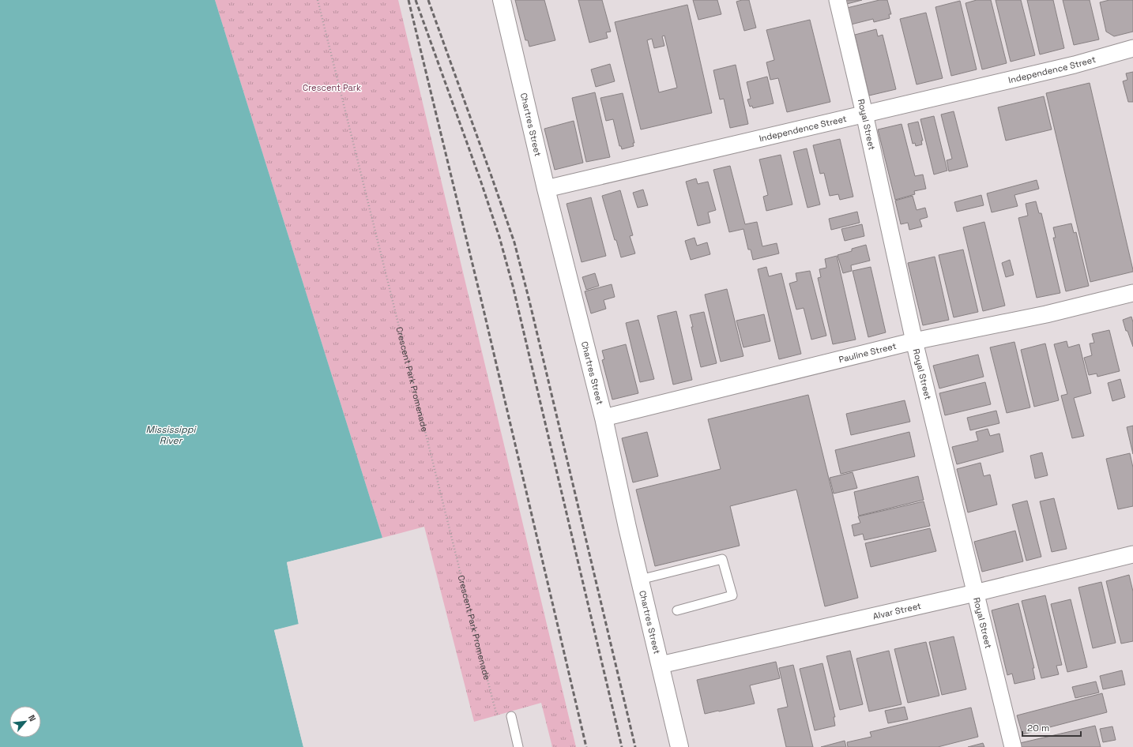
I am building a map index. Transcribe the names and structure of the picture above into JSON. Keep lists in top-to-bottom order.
{
  "streets": {
    "street": [
      "Independence Street",
      "Chartres Street",
      "Royal Street",
      "Pauline Street",
      "Alvar Street"
    ],
    "path": ["Crescent Park Promenade"]
  },
  "crossings": [
    ["Independence Street", "Chartres Street"],
    ["Independence Street", "Royal Street"],
    ["Chartres Street", "Pauline Street"],
    ["Chartres Street", "Alvar Street"],
    ["Royal Street", "Pauline Street"],
    ["Royal Street", "Alvar Street"]
  ],
  "water": ["Mississippi River"],
  "parks": ["Crescent Park"],
  "scale_bar": "20 m",
  "north": "top right"
}
